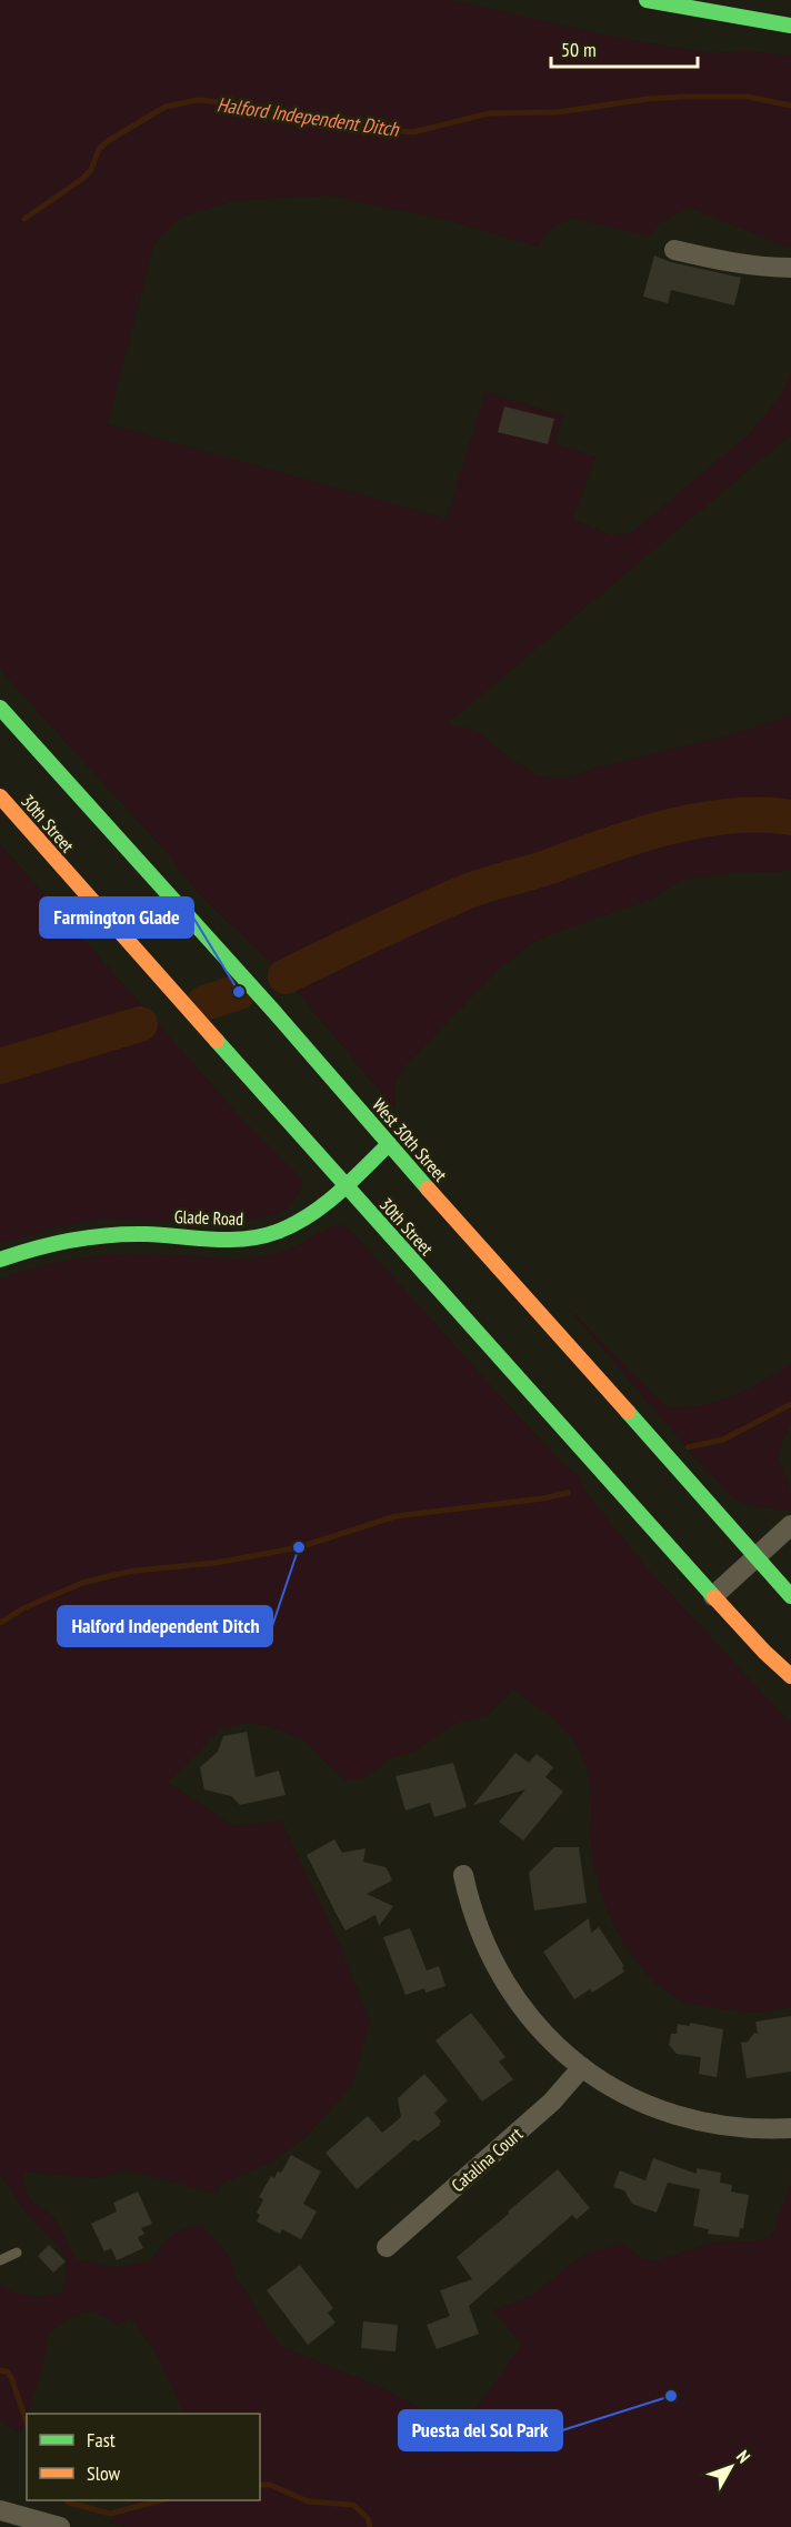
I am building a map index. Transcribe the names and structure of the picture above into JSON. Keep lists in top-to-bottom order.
{
  "streets": {
    "main road": ["30th Street", "West 30th Street", "Glade Road"],
    "street": ["Catalina Court"]
  },
  "crossings": [
    ["30th Street", "Glade Road"],
    ["West 30th Street", "Glade Road"]
  ],
  "water": ["Halford Independent Ditch"],
  "places": ["Farmington Glade", "Halford Independent Ditch", "Puesta del Sol Park"],
  "legend": ["Fast", "Slow"],
  "scale_bar": "50 m",
  "north": "top right"
}
